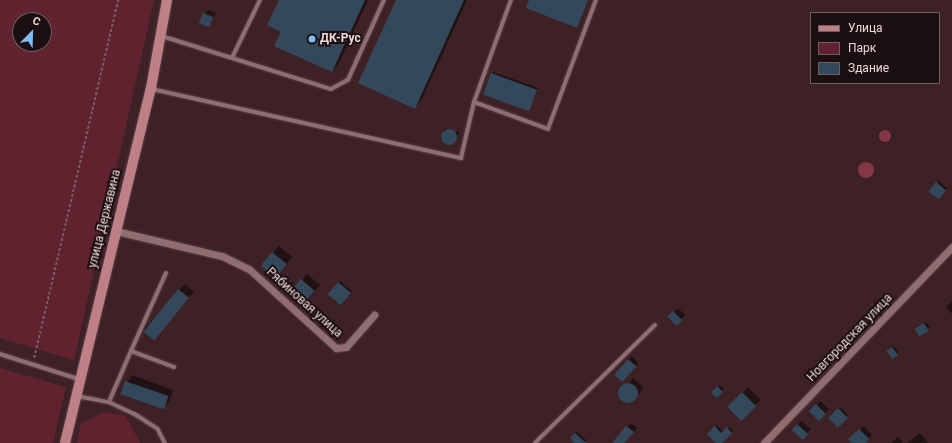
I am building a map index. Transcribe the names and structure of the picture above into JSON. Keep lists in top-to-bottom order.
{
  "streets": {
    "main road": ["улица Державина"],
    "street": ["Рябиновая улица", "Новгородская улица"]
  },
  "crossings": [
    ["улица Державина", "Рябиновая улица"]
  ],
  "places": ["ДК-Рус"],
  "legend": ["Улица", "Парк", "Здание"],
  "north": "top right"
}
